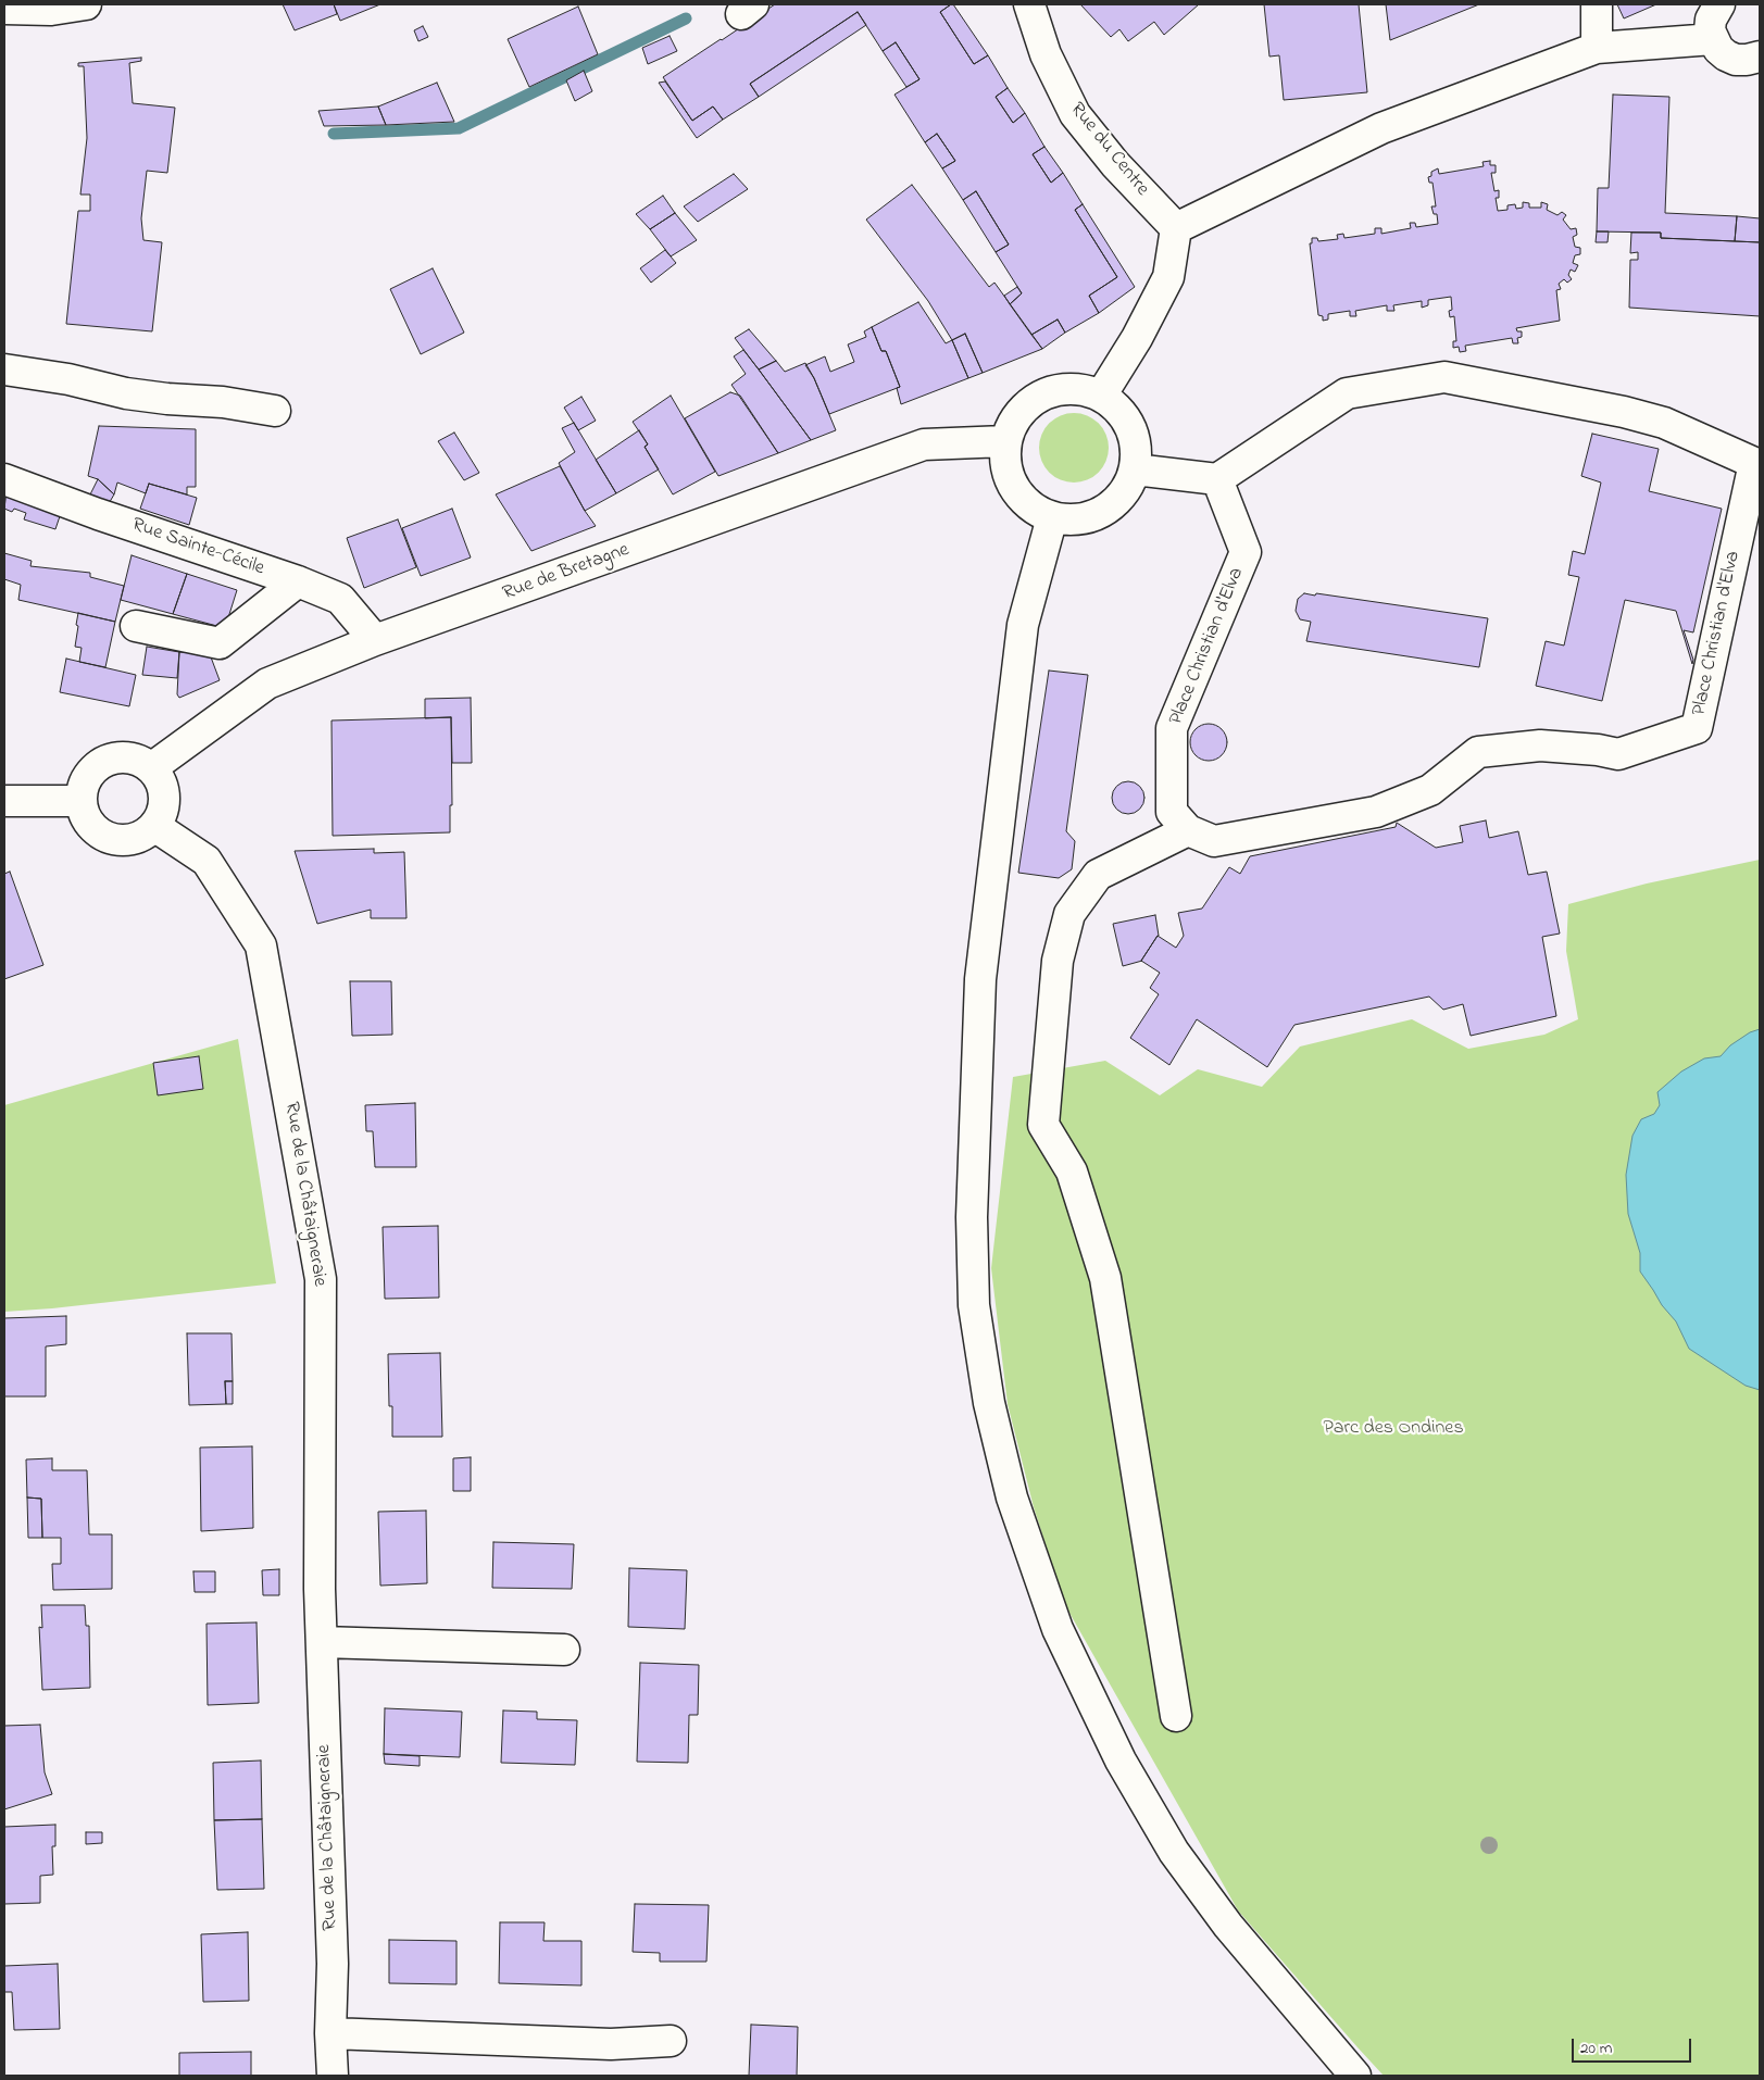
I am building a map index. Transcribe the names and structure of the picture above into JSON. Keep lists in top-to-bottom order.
{
  "streets": {
    "street": [
      "Rue du Centre",
      "Rue Sainte-Cécile",
      "Rue de Bretagne",
      "Place Christian d'Elva",
      "Rue de la Châtaigneraie"
    ]
  },
  "crossings": [
    ["Rue Sainte-Cécile", "Rue de Bretagne"],
    ["Rue de Bretagne", "Rue de la Châtaigneraie"]
  ],
  "parks": ["Parc des Ondines"],
  "scale_bar": "20 m"
}
